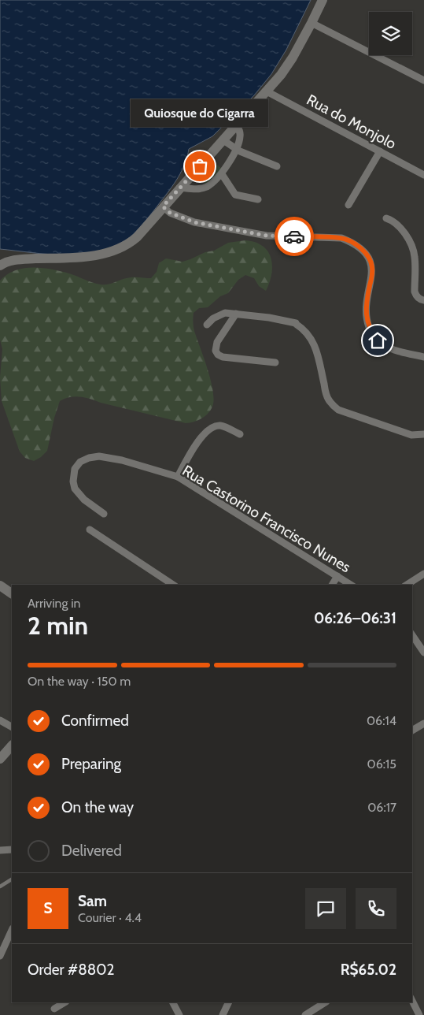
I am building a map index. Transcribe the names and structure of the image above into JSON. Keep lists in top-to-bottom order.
{
  "streets": {
    "street": ["Rua do Monjolo", "Rua Castorino Francisco Nunes"]
  },
  "places": ["Quiosque do Cigarra"],
  "page": {
    "bubble": "Quiosque do Cigarra",
    "heading": ["2 min", "Arriving in", "06:26–06:31"],
    "panel": [
      "Sam",
      "Courier · 4.4",
      "Order #8802",
      "R$65.02"
    ],
    "bar": "On the way · 150 m",
    "list": [
      ["Confirmed", "06:14"],
      ["Preparing", "06:15"],
      ["On the way", "06:17"],
      "Delivered"
    ],
    "round": "S"
  }
}
